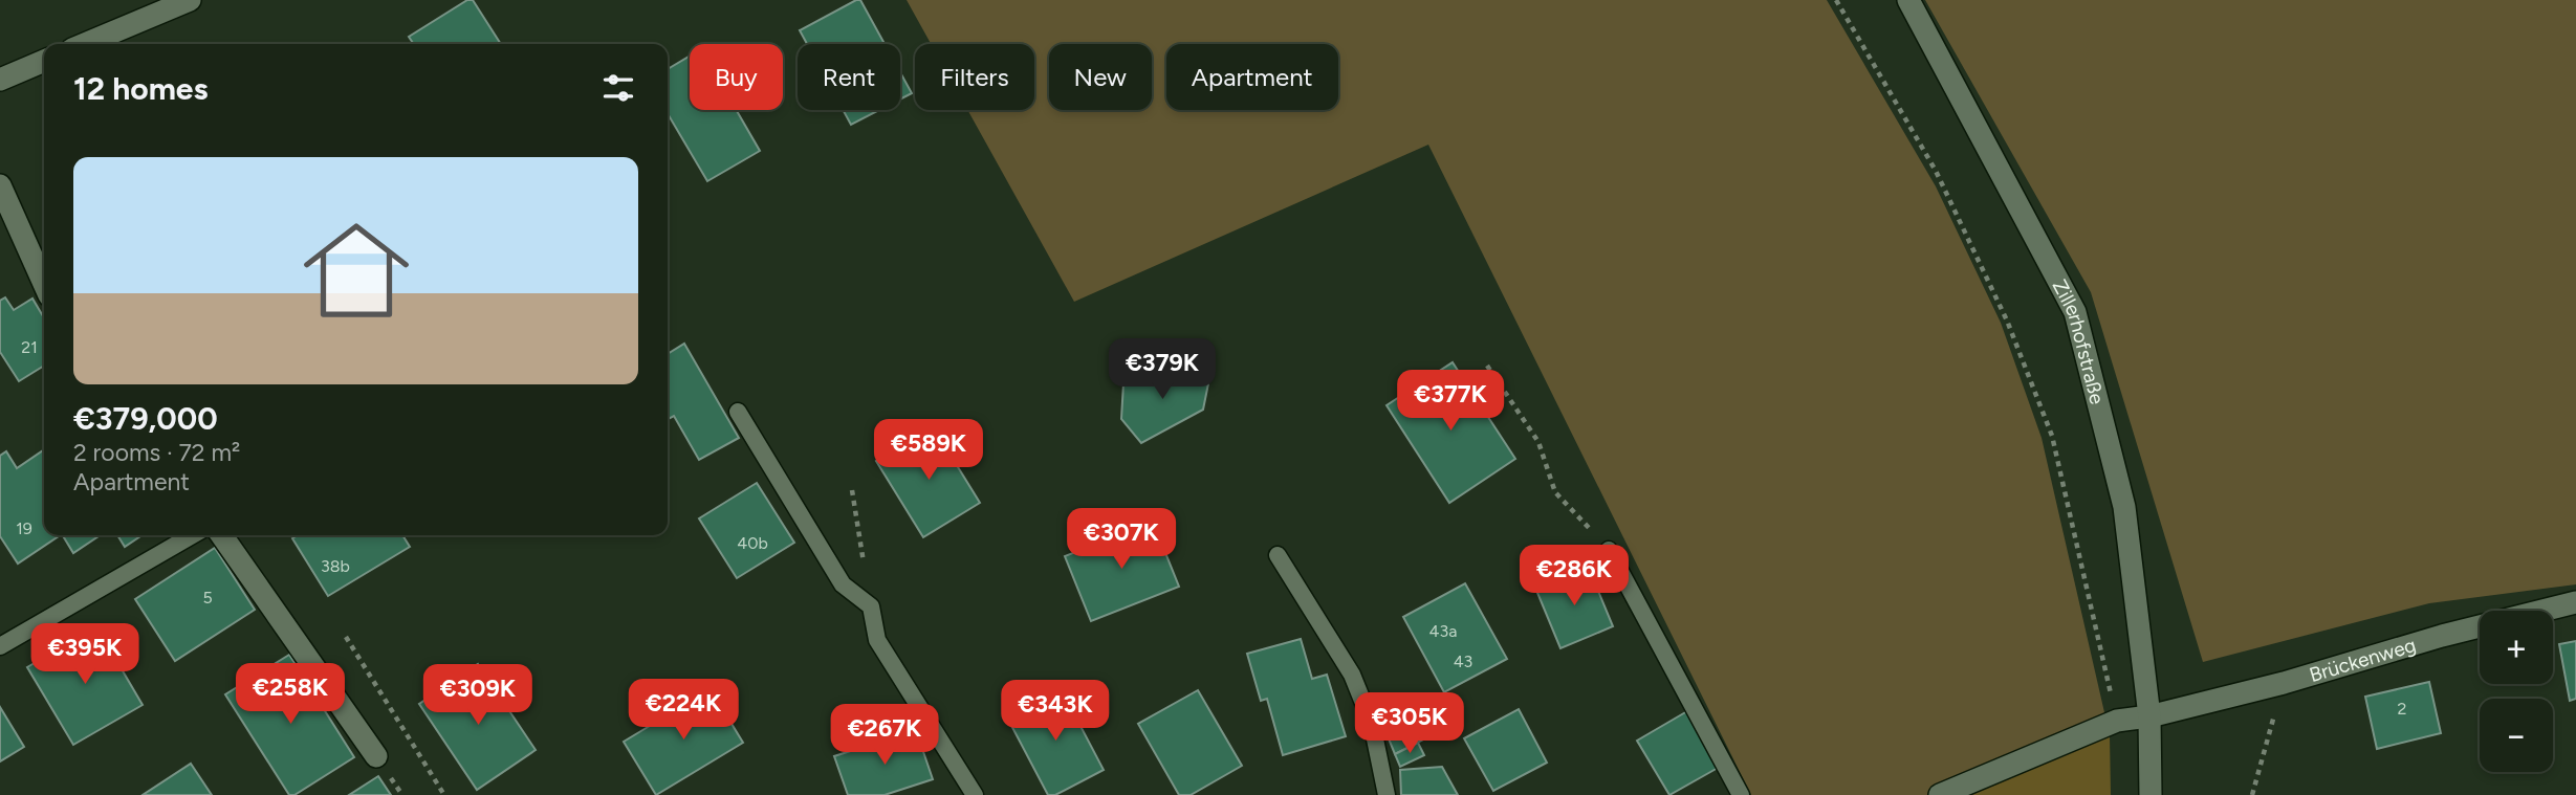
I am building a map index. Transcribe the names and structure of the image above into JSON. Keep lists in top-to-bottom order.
{
  "streets": {
    "street": ["Zillerhofstraße", "Brückenweg"]
  },
  "crossings": [
    ["Zillerhofstraße", "Brückenweg"]
  ],
  "house_numbers": [
    "21",
    "19",
    "40b",
    "38b",
    "5",
    "43a",
    "43",
    "2"
  ],
  "page": {
    "chip": [
      "Buy",
      "Rent",
      "Filters",
      "New",
      "Apartment"
    ],
    "heading": "12 homes",
    "list": [
      {
        "name": "€379,000",
        "note": "2 rooms · 72 m² · Apartment"
      }
    ],
    "price": [
      "€379K",
      "€377K",
      "€589K",
      "€307K",
      "€286K",
      "€395K",
      "€258K",
      "€309K",
      "€224K",
      "€343K",
      "€305K",
      "€267K"
    ],
    "map_buttons": ["+", "−"]
  }
}
